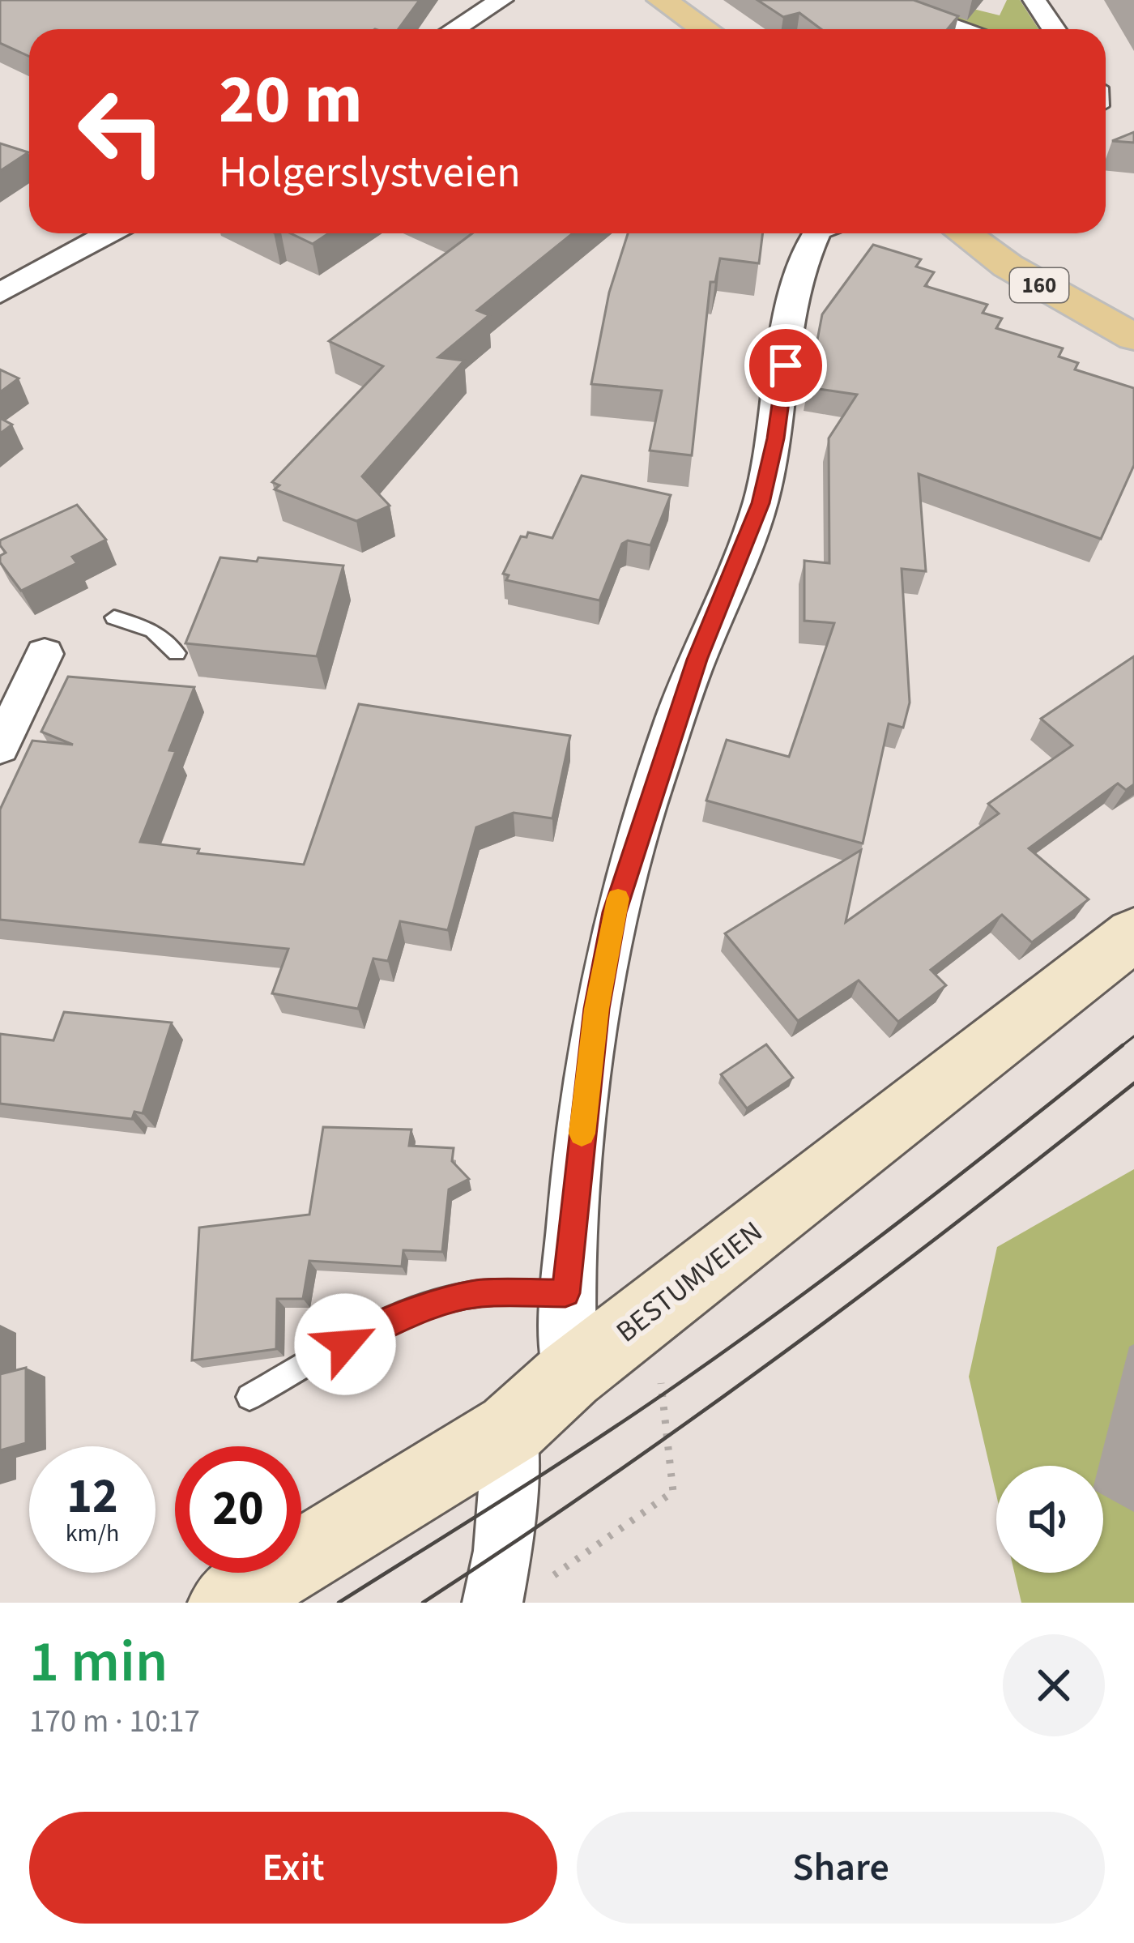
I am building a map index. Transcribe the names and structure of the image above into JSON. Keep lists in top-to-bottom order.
{
  "streets": {
    "main road": ["160"],
    "street": ["BESTUMVEIEN"]
  },
  "page": {
    "turn": ["20 m", "Holgerslystveien"],
    "speed": "12 km/h",
    "limit": "20",
    "heading": ["1 min", "170 m · 10:17"],
    "buttons": ["Exit", "Share"]
  }
}
